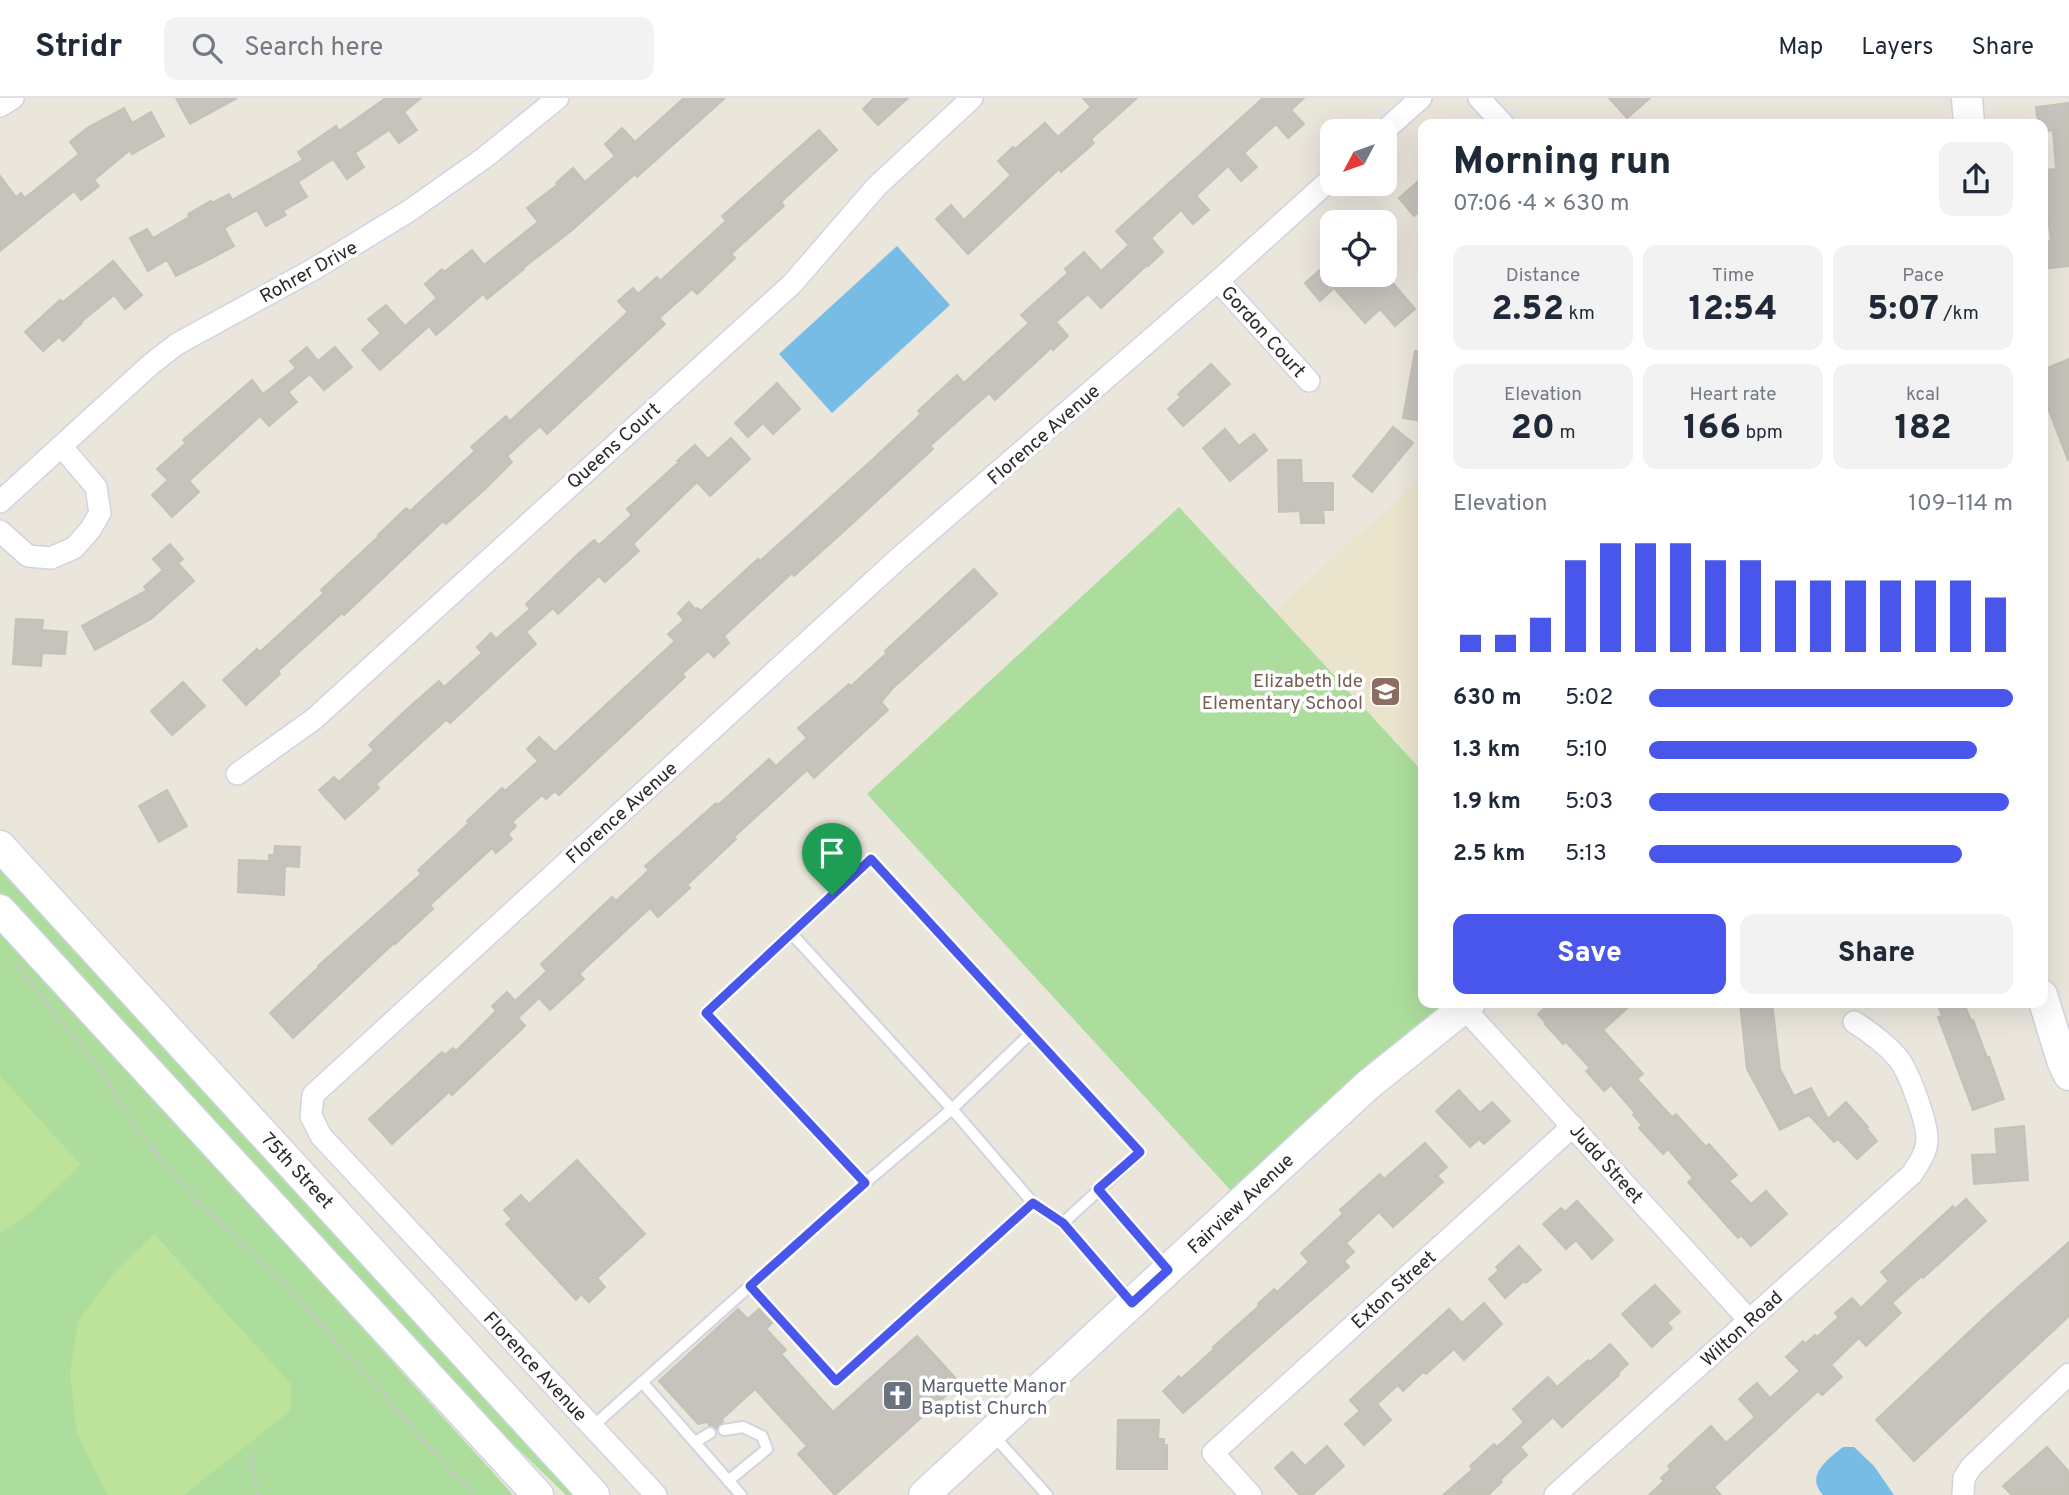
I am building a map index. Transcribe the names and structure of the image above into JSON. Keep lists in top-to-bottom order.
{
  "streets": {
    "main road": ["75th Street", "Fairview Avenue"],
    "street": [
      "Rohrer Drive",
      "Gordon Court",
      "Florence Avenue",
      "Queens Court",
      "Judd Street",
      "Exton Street",
      "Wilton Road"
    ]
  },
  "crossings": [
    ["Gordon Court", "Florence Avenue"],
    ["Judd Street", "Exton Street"],
    ["Judd Street", "Wilton Road"]
  ],
  "places": {
    "school or university": ["Elizabeth Ide Elementary School"],
    "church": ["Marquette Manor Baptist Church"]
  },
  "north": "bottom left",
  "page": {
    "header": "Stridr",
    "search": "Search here",
    "nav": ["Map", "Layers", "Share"],
    "heading": ["Morning run", "07:06 · 4 × 630 m"],
    "stats": [
      ["Distance", "2.52 km"],
      ["Time", "12:54"],
      ["Pace", "5:07 /km"],
      ["Elevation", "20 m"],
      ["Heart rate", "166 bpm"],
      ["kcal", "182"]
    ],
    "chart": ["Elevation", "109–114 m"],
    "list": [
      {
        "name": "630 m",
        "note": "5:02"
      },
      {
        "name": "1.3 km",
        "note": "5:10"
      },
      {
        "name": "1.9 km",
        "note": "5:03"
      },
      {
        "name": "2.5 km",
        "note": "5:13"
      }
    ],
    "buttons": ["Save", "Share"]
  }
}
